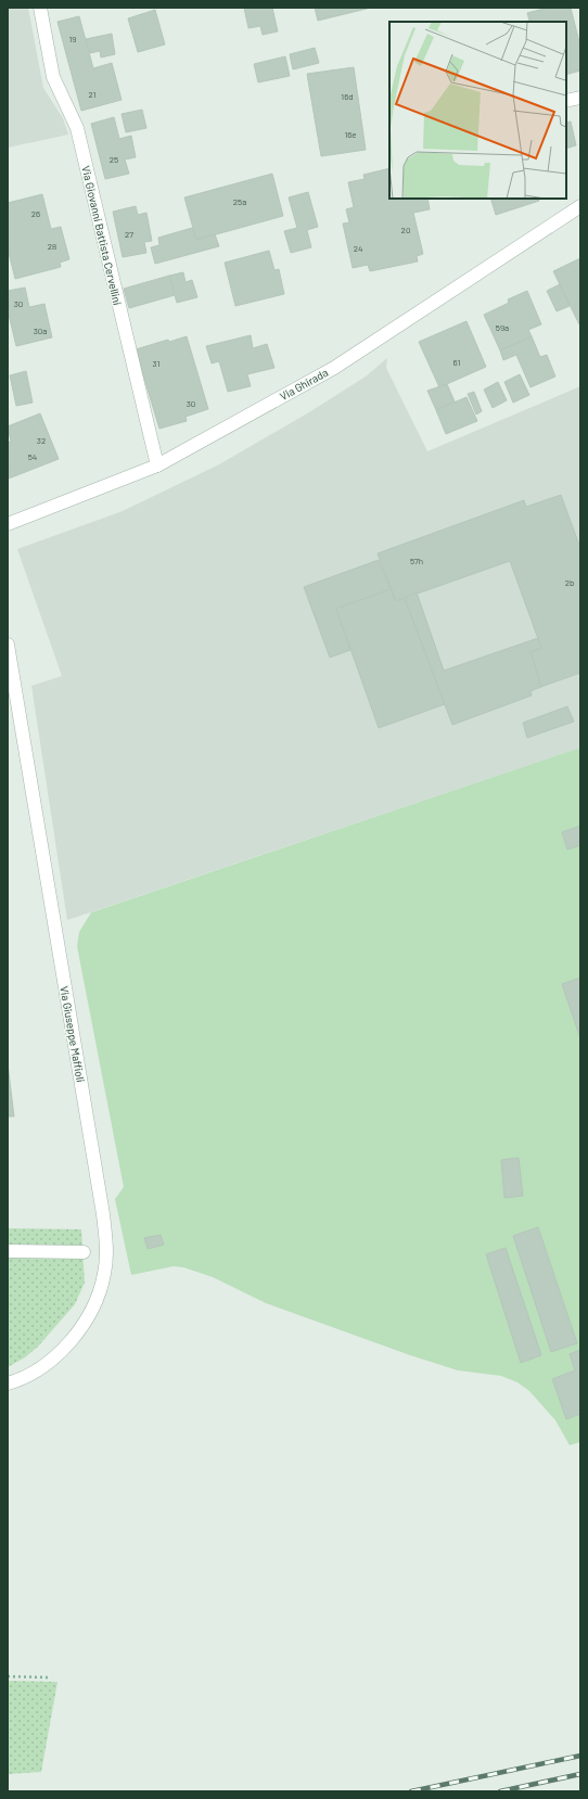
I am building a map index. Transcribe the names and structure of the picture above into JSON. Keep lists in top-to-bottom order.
{
  "streets": {
    "street": ["Via Giovanni Battista Cervellini", "Via Ghirada", "Via Giuseppe Maffioli"]
  },
  "crossings": [
    ["Via Giovanni Battista Cervellini", "Via Ghirada"]
  ],
  "house_numbers": [
    "19",
    "21",
    "16d",
    "16e",
    "25",
    "25a",
    "26",
    "20",
    "27",
    "28",
    "24",
    "30",
    "59a",
    "30a",
    "61",
    "31",
    "30",
    "32",
    "54",
    "57h",
    "2b"
  ]
}
